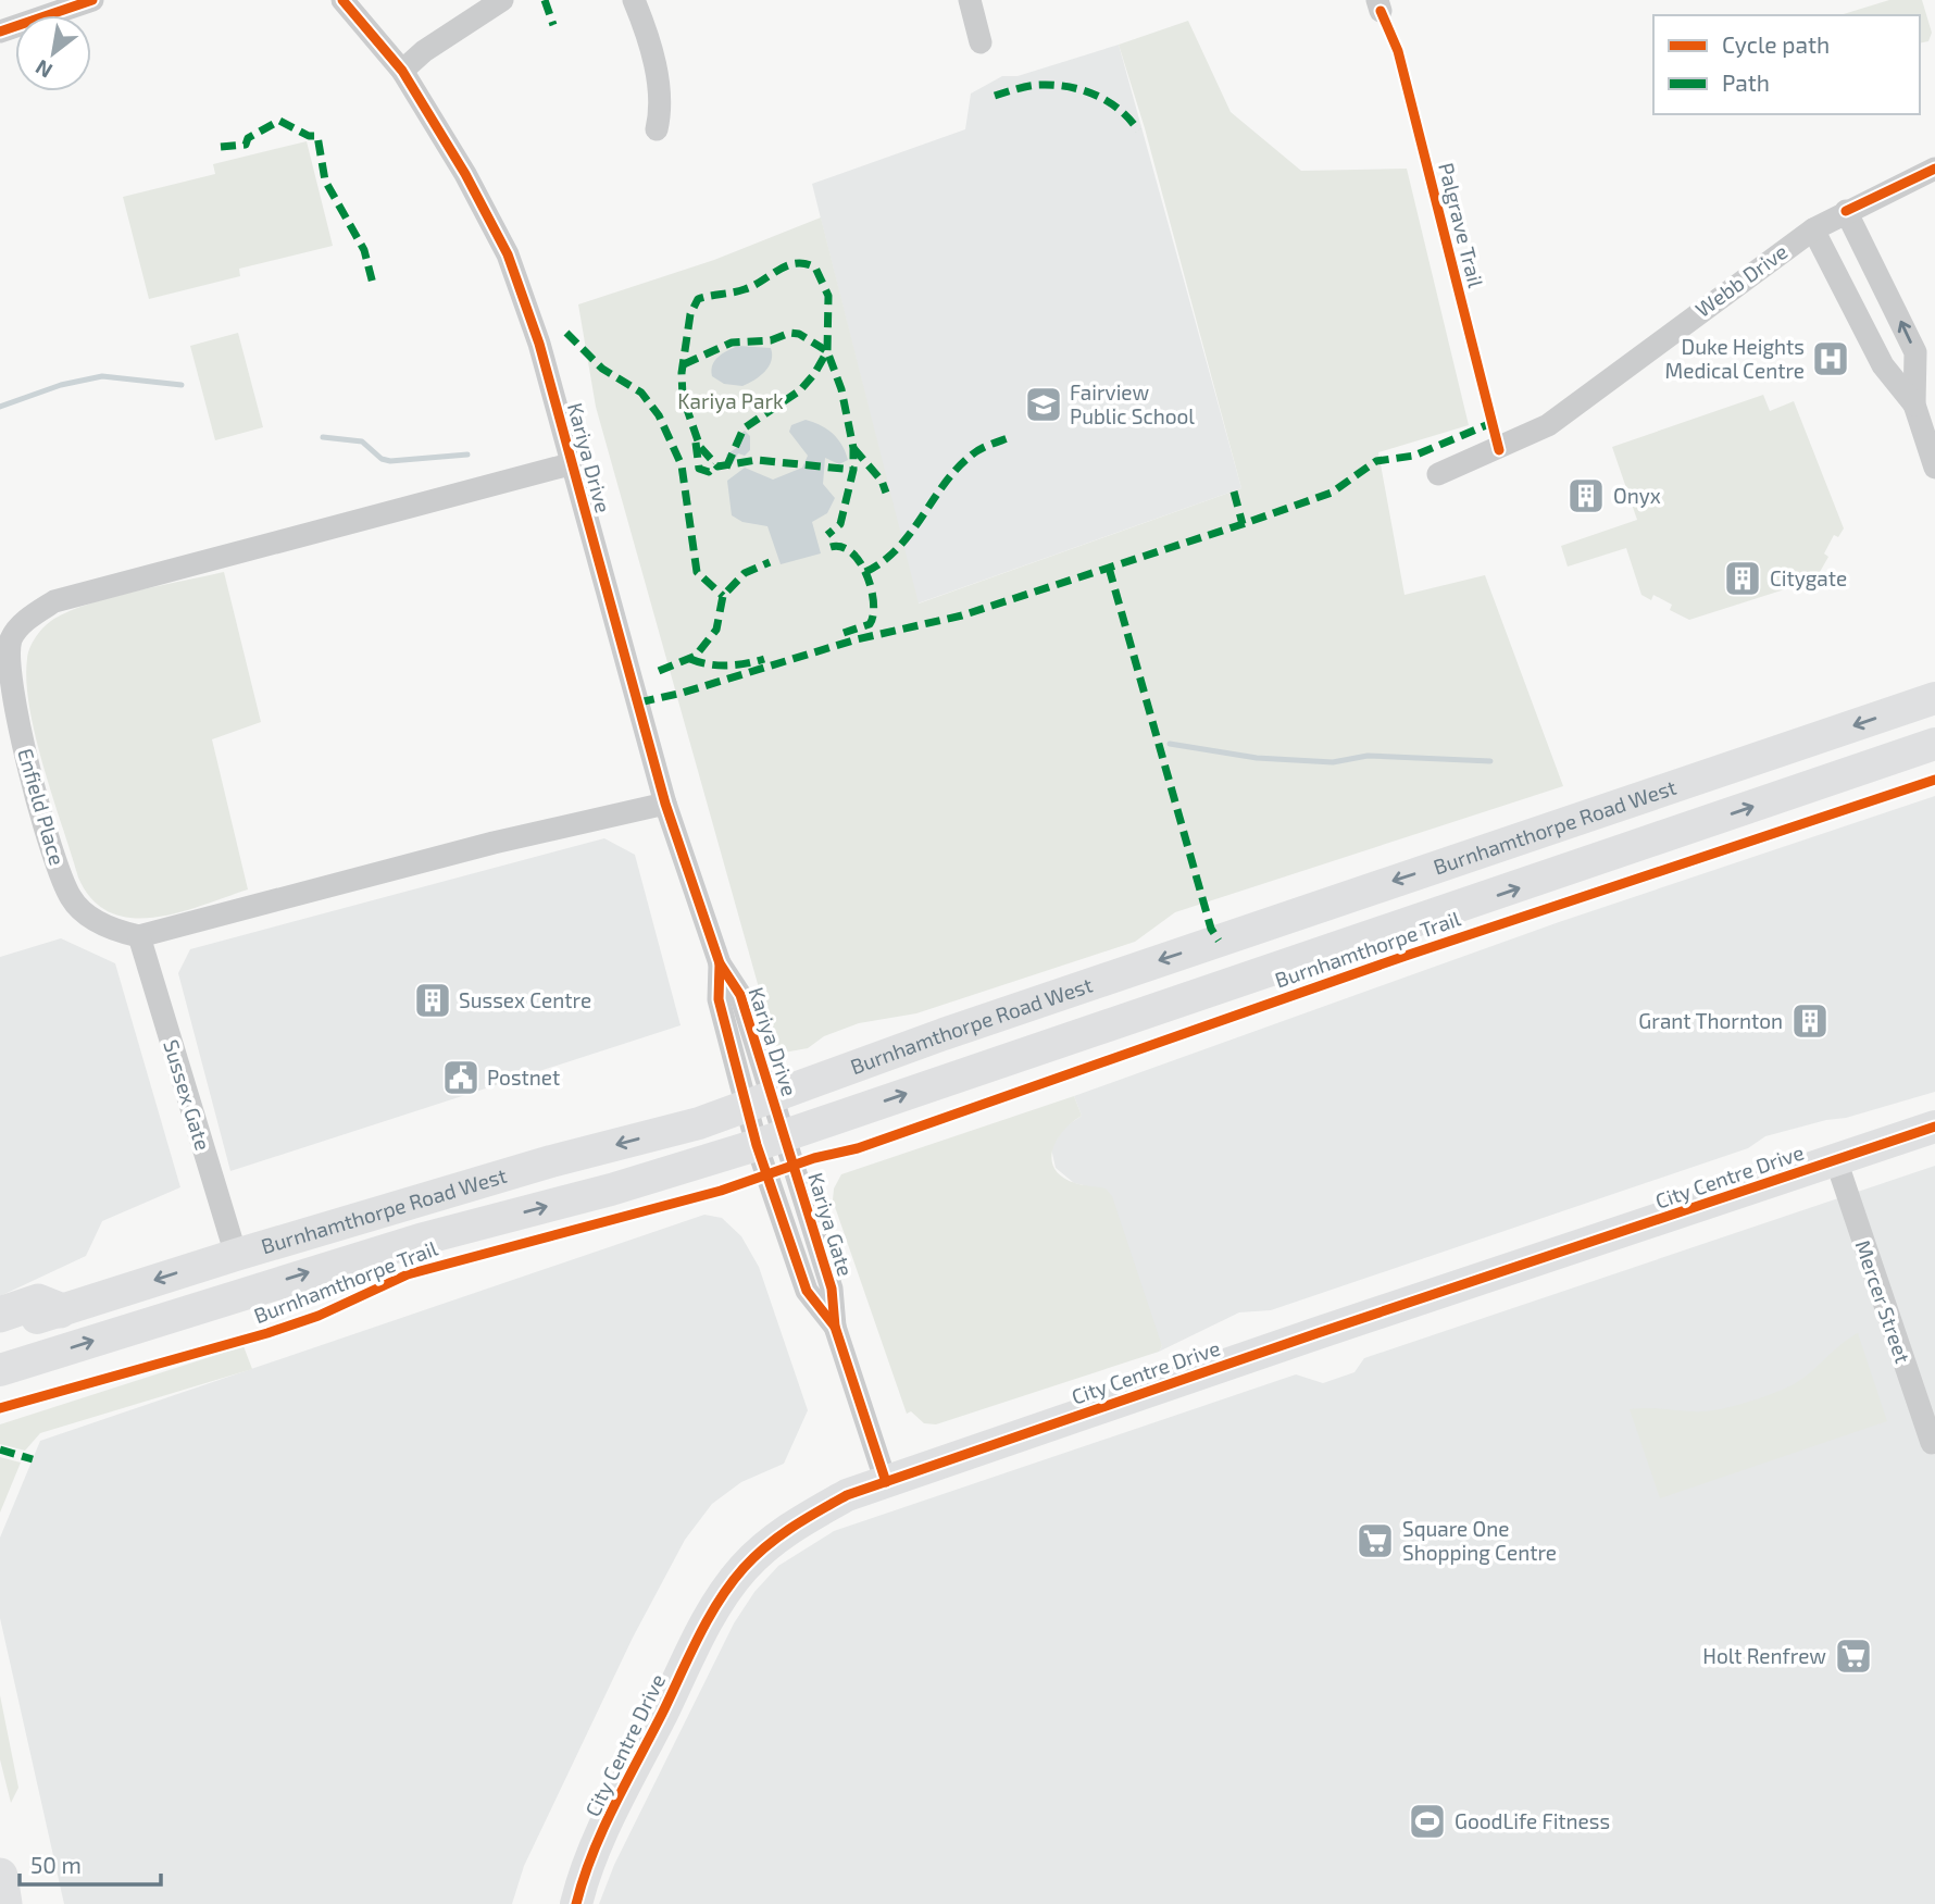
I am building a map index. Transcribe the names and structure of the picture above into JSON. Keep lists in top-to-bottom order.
{
  "streets": {
    "main road": ["Burnhamthorpe Road West", "City Centre Drive"],
    "street": [
      "Webb Drive",
      "Kariya Drive",
      "Enfield Place",
      "Sussex Gate",
      "Kariya Gate",
      "Mercer Street"
    ],
    "cycle path": ["Palgrave Trail", "Burnhamthorpe Trail"]
  },
  "crossings": [
    ["Kariya Drive", "Enfield Place"],
    ["Kariya Drive", "Burnhamthorpe Road West"],
    ["Kariya Drive", "Kariya Gate"],
    ["Enfield Place", "Sussex Gate"],
    ["Burnhamthorpe Road West", "Sussex Gate"],
    ["Burnhamthorpe Road West", "Kariya Gate"],
    ["City Centre Drive", "Kariya Gate"],
    ["City Centre Drive", "Mercer Street"]
  ],
  "parks": ["Kariya Park"],
  "places": {
    "hospital": ["Duke Heights Medical Centre"],
    "school or university": ["Fairview Public School"],
    "building": [
      "Onyx",
      "Citygate",
      "Sussex Centre",
      "Grant Thornton"
    ],
    "public building": ["Postnet"],
    "supermarket": ["Square One Shopping Centre", "Holt Renfrew"],
    "sports": ["GoodLife Fitness"]
  },
  "legend": ["Cycle path", "Path"],
  "scale_bar": "50 m",
  "north": "bottom left"
}
